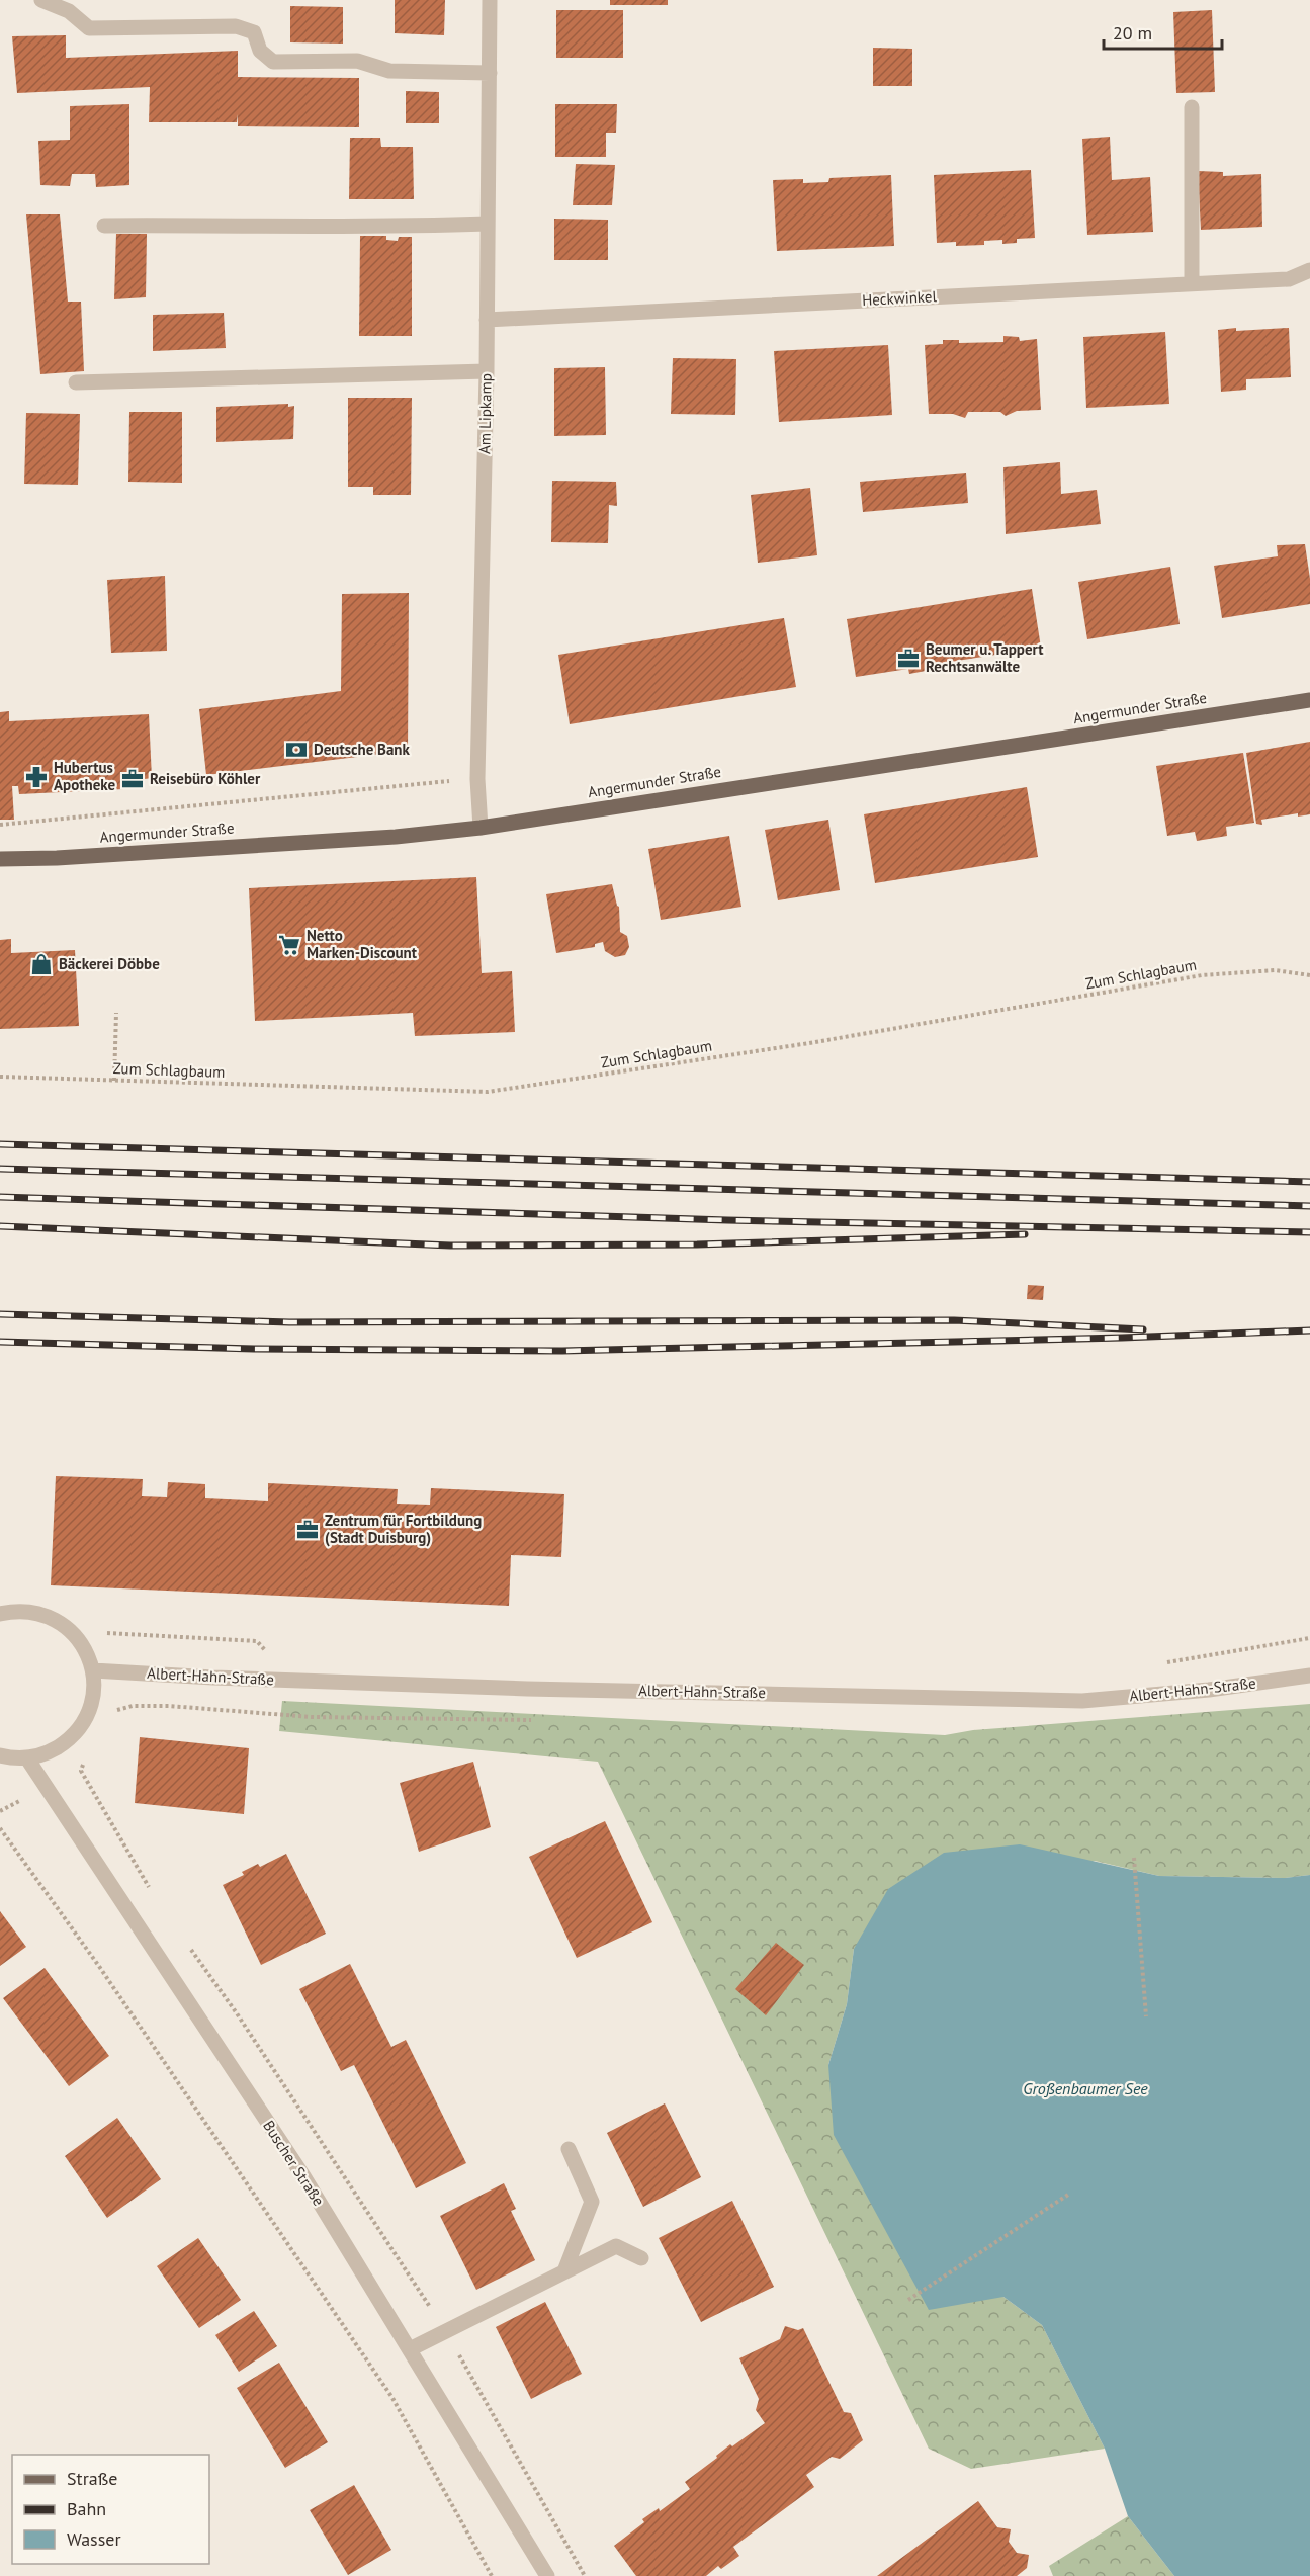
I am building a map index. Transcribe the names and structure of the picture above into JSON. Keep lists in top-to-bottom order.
{
  "streets": {
    "main road": ["Angermunder Straße"],
    "street": [
      "Heckwinkel",
      "Am Lipkamp",
      "Albert-Hahn-Straße",
      "Buscher Straße"
    ],
    "path": ["Zum Schlagbaum"]
  },
  "crossings": [
    ["Heckwinkel", "Am Lipkamp"],
    ["Am Lipkamp", "Angermunder Straße"]
  ],
  "water": ["Großenbaumer See"],
  "places": {
    "office": ["Beumer u. Tappert Rechtsanwälte", "Reisebüro Köhler", "Zentrum für Fortbildung (Stadt Duisburg)"],
    "bank": ["Deutsche Bank"],
    "pharmacy": ["Hubertus Apotheke"],
    "supermarket": ["Netto Marken-Discount"],
    "shop": ["Bäckerei Döbbe"]
  },
  "legend": ["Straße", "Bahn", "Wasser"],
  "scale_bar": "20 m"
}
